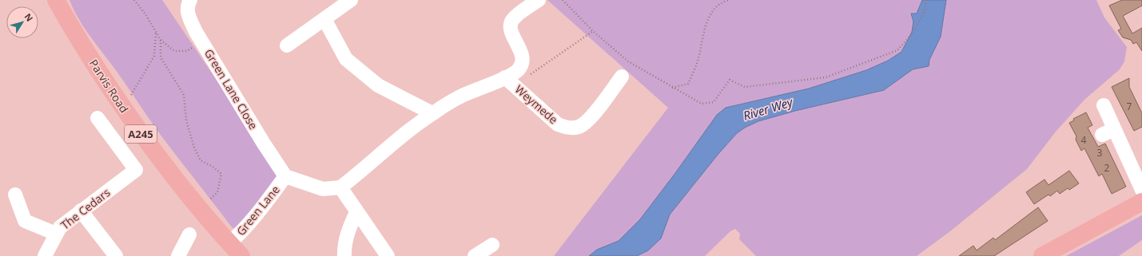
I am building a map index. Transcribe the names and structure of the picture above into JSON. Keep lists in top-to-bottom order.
{
  "streets": {
    "main road": ["Parvis Road", "A245"],
    "street": [
      "Green Lane Close",
      "Weymede",
      "The Cedars",
      "Green Lane"
    ]
  },
  "crossings": [
    ["Parvis Road", "Green Lane"],
    ["Green Lane Close", "Green Lane"]
  ],
  "water": ["River Wey"],
  "house_numbers": [
    "7",
    "4",
    "3",
    "2"
  ],
  "north": "top right"
}
